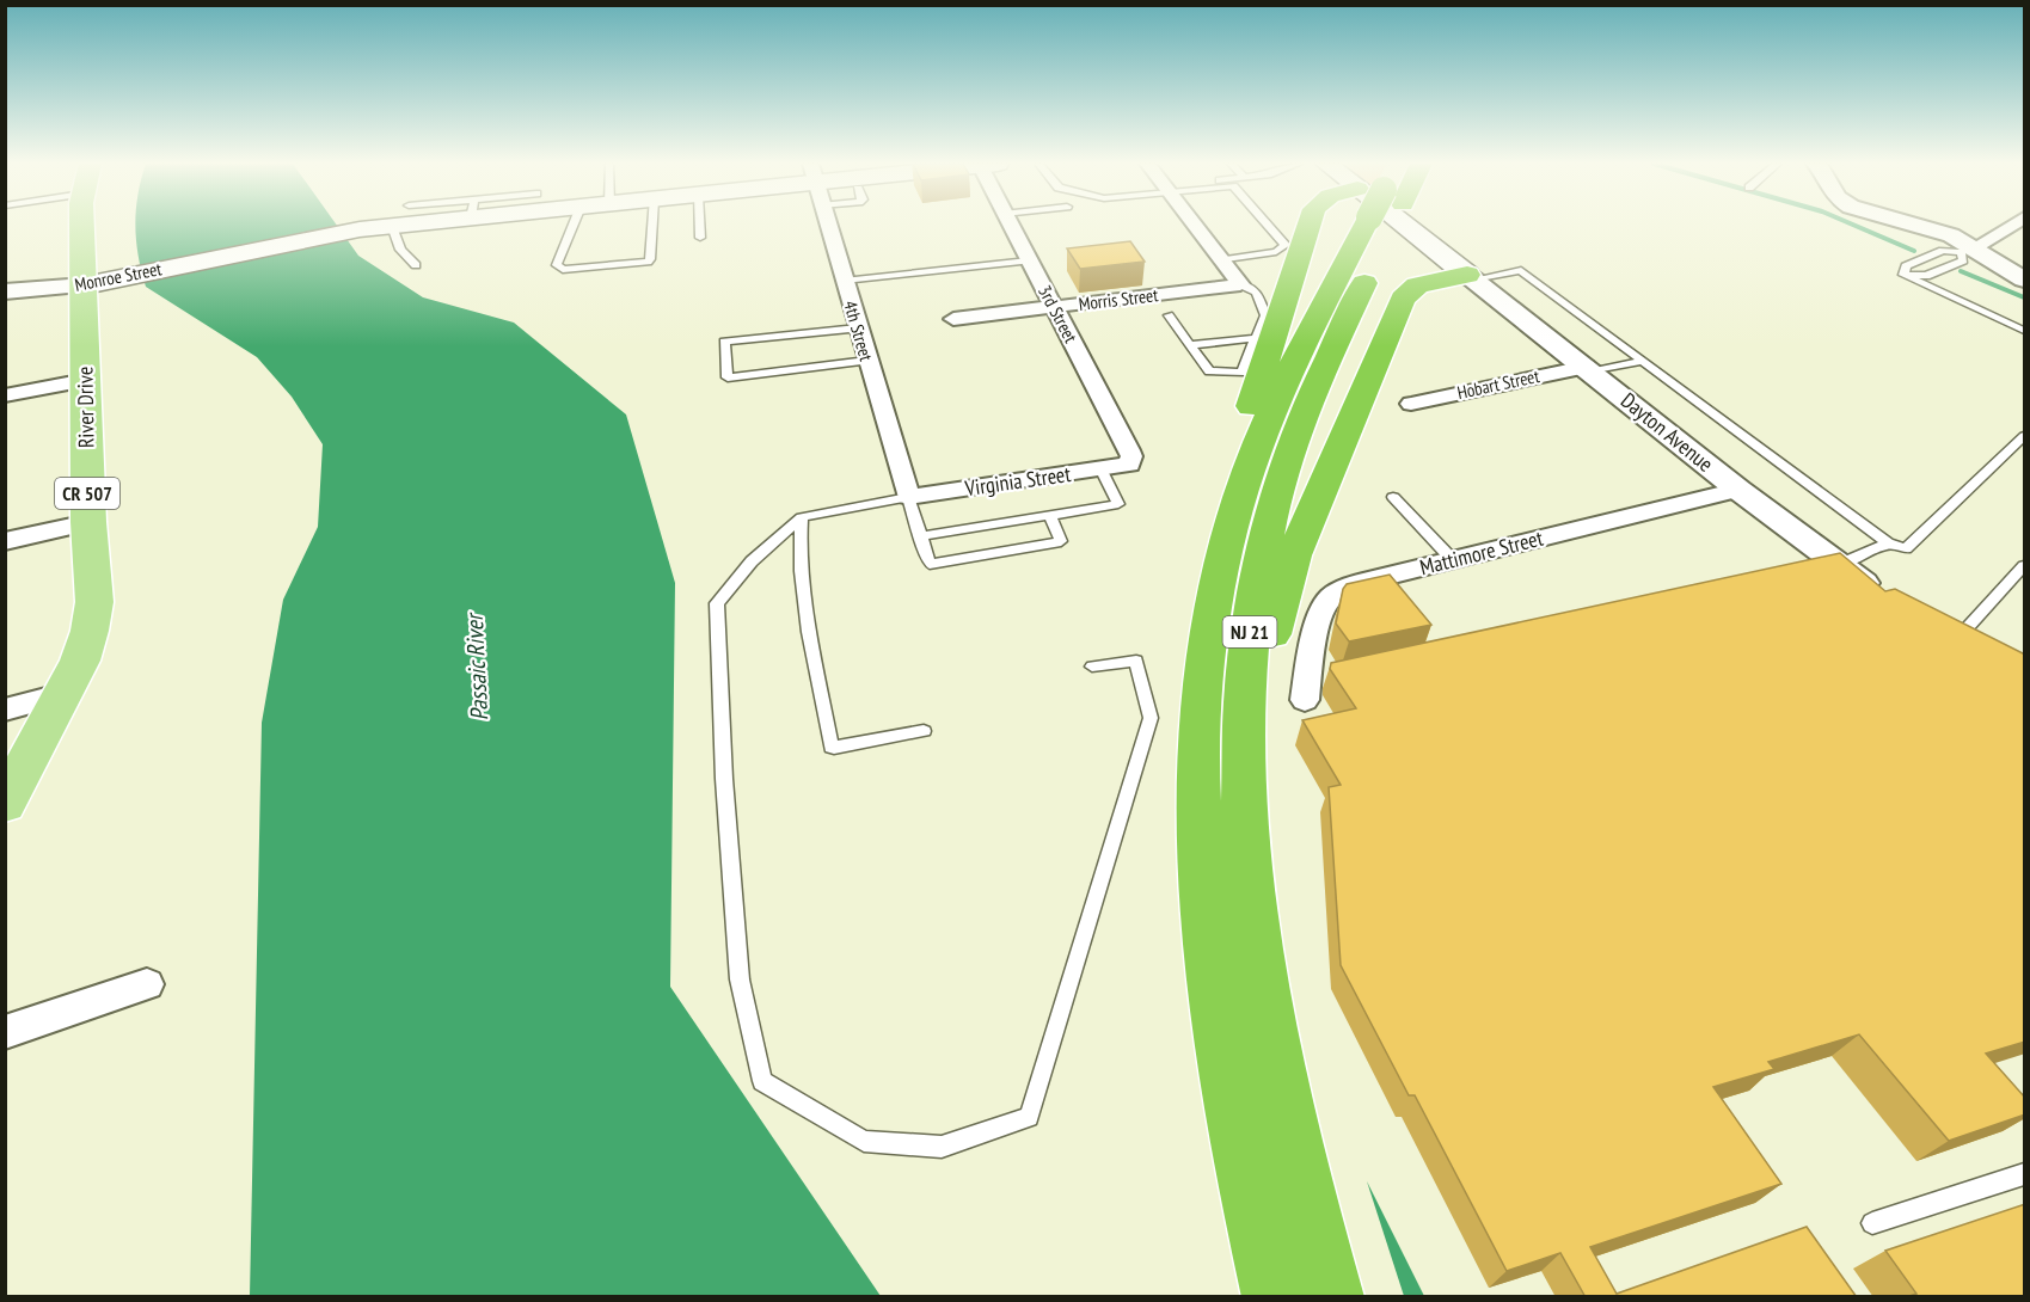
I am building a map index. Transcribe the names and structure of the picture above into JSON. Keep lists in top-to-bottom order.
{
  "streets": {
    "highway": ["NJ 21"],
    "main road": [
      "Monroe Street",
      "River Drive",
      "Dayton Avenue",
      "CR 507"
    ],
    "street": [
      "Morris Street",
      "3rd Street",
      "4th Street",
      "Hobart Street",
      "Virginia Street",
      "Mattimore Street"
    ]
  },
  "crossings": [
    ["Monroe Street", "River Drive"],
    ["Morris Street", "3rd Street"],
    ["3rd Street", "Virginia Street"],
    ["4th Street", "Virginia Street"],
    ["Hobart Street", "Dayton Avenue"],
    ["Dayton Avenue", "Mattimore Street"]
  ],
  "water": ["Passaic River"]
}
